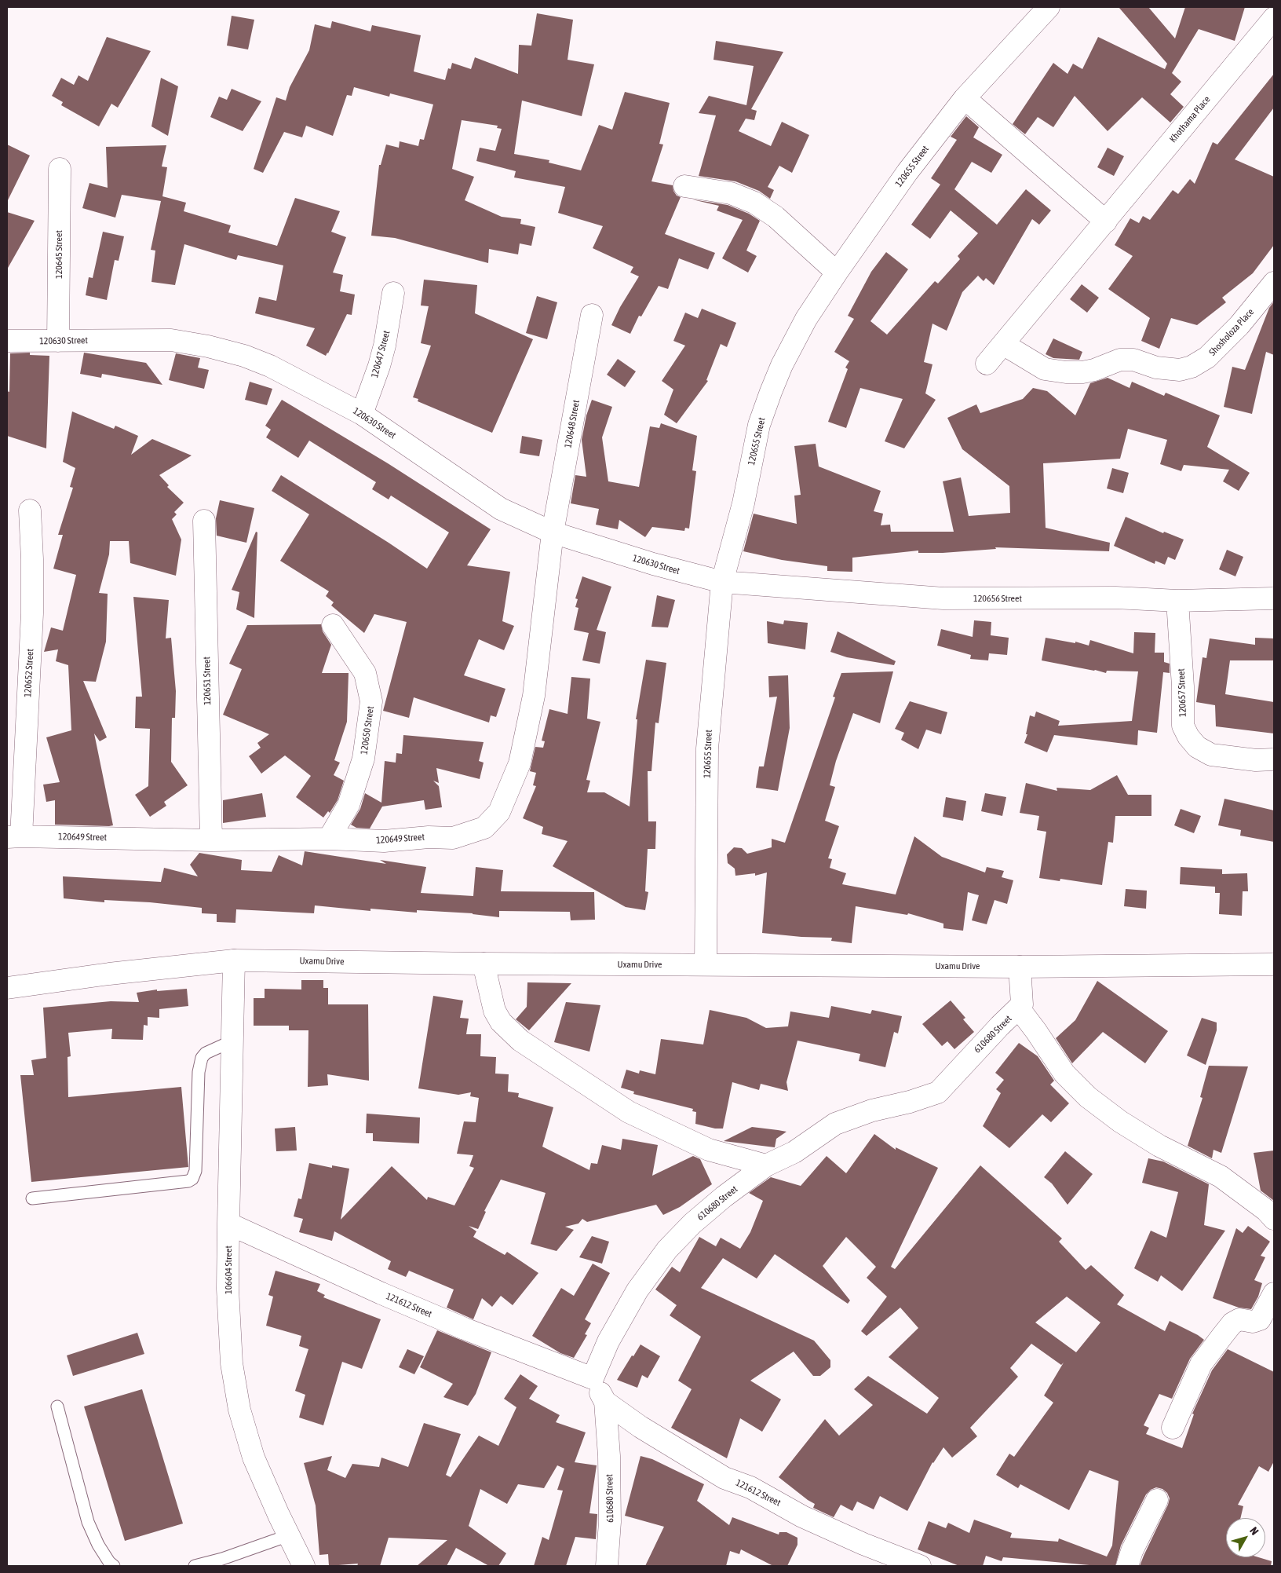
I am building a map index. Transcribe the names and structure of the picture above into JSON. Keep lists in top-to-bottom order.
{
  "streets": {
    "street": [
      "Khothama Place",
      "120655 Street",
      "120645 Street",
      "Shosholoza Place",
      "120630 Street",
      "120647 Street",
      "120648 Street",
      "120656 Street",
      "120652 Street",
      "120651 Street",
      "120657 Street",
      "120650 Street",
      "120649 Street",
      "Uxamu Drive",
      "610680 Street",
      "106604 Street",
      "121612 Street"
    ]
  },
  "crossings": [
    ["Khothama Place", "Shosholoza Place"],
    ["120655 Street", "120630 Street"],
    ["120655 Street", "120656 Street"],
    ["120655 Street", "Uxamu Drive"],
    ["120645 Street", "120630 Street"],
    ["120630 Street", "120647 Street"],
    ["120630 Street", "120648 Street"],
    ["120630 Street", "120656 Street"],
    ["120630 Street", "120649 Street"],
    ["120648 Street", "120649 Street"],
    ["120656 Street", "120657 Street"],
    ["120652 Street", "120649 Street"],
    ["120651 Street", "120649 Street"],
    ["120650 Street", "120649 Street"],
    ["Uxamu Drive", "610680 Street"],
    ["Uxamu Drive", "106604 Street"],
    ["610680 Street", "121612 Street"],
    ["106604 Street", "121612 Street"]
  ],
  "north": "top right"
}
